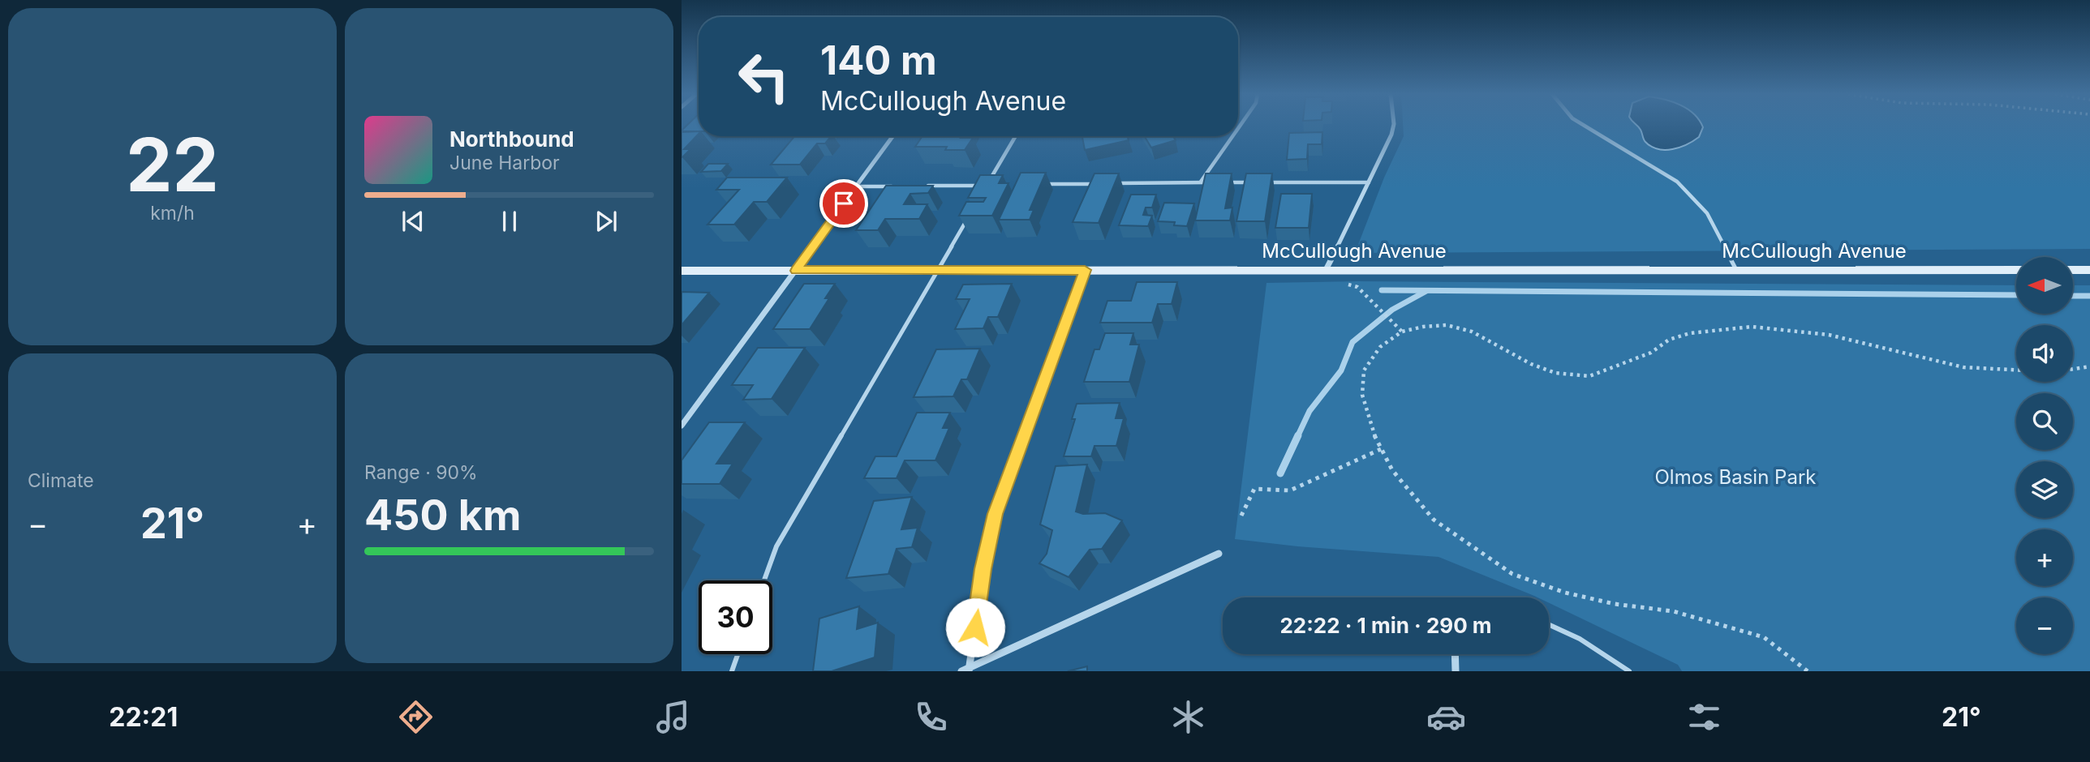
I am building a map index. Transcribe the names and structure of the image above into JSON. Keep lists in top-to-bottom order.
{
  "streets": {
    "main road": ["McCullough Avenue"]
  },
  "parks": ["Olmos Basin Park"],
  "north": "left",
  "page": {
    "tile": [
      ["22", "km/h"],
      "Climate",
      ["Range · 90%", "450 km"]
    ],
    "turn": ["140 m", "McCullough Avenue"],
    "song": ["Northbound", "June Harbor"],
    "map_buttons": ["+", "−"],
    "heat": ["−", "21°", "+"],
    "limit": "30",
    "trip": "22:22 · 1 min · 290 m",
    "tabs": ["22:21", "21°"]
  }
}
